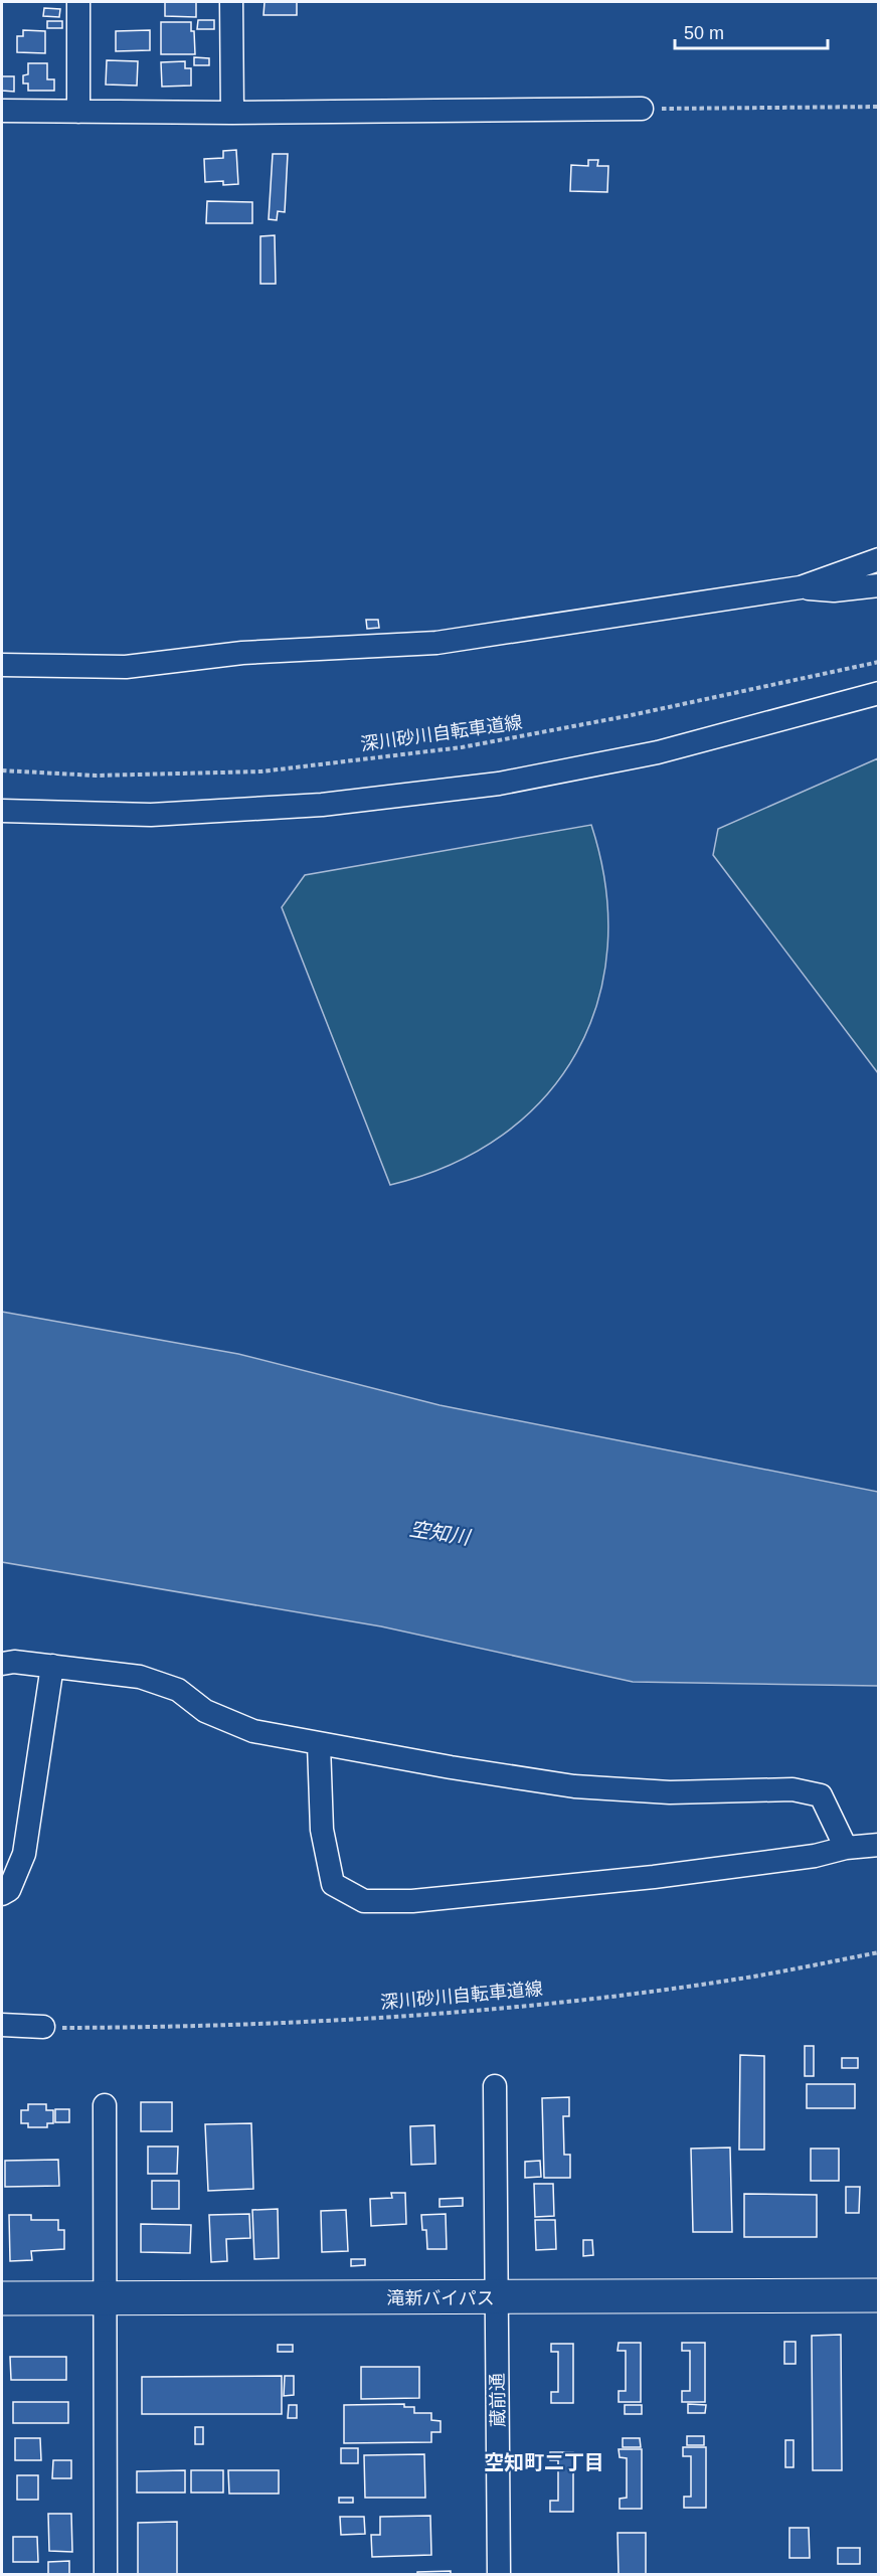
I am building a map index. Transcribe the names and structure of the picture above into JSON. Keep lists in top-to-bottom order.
{
  "streets": {
    "highway": ["滝新バイパス"],
    "street": ["蔵前通"],
    "path": ["深川砂川自転車道線"]
  },
  "crossings": [
    ["滝新バイパス", "蔵前通"]
  ],
  "districts": ["空知町二丁目"],
  "water": ["空知川"],
  "scale_bar": "50 m"
}
